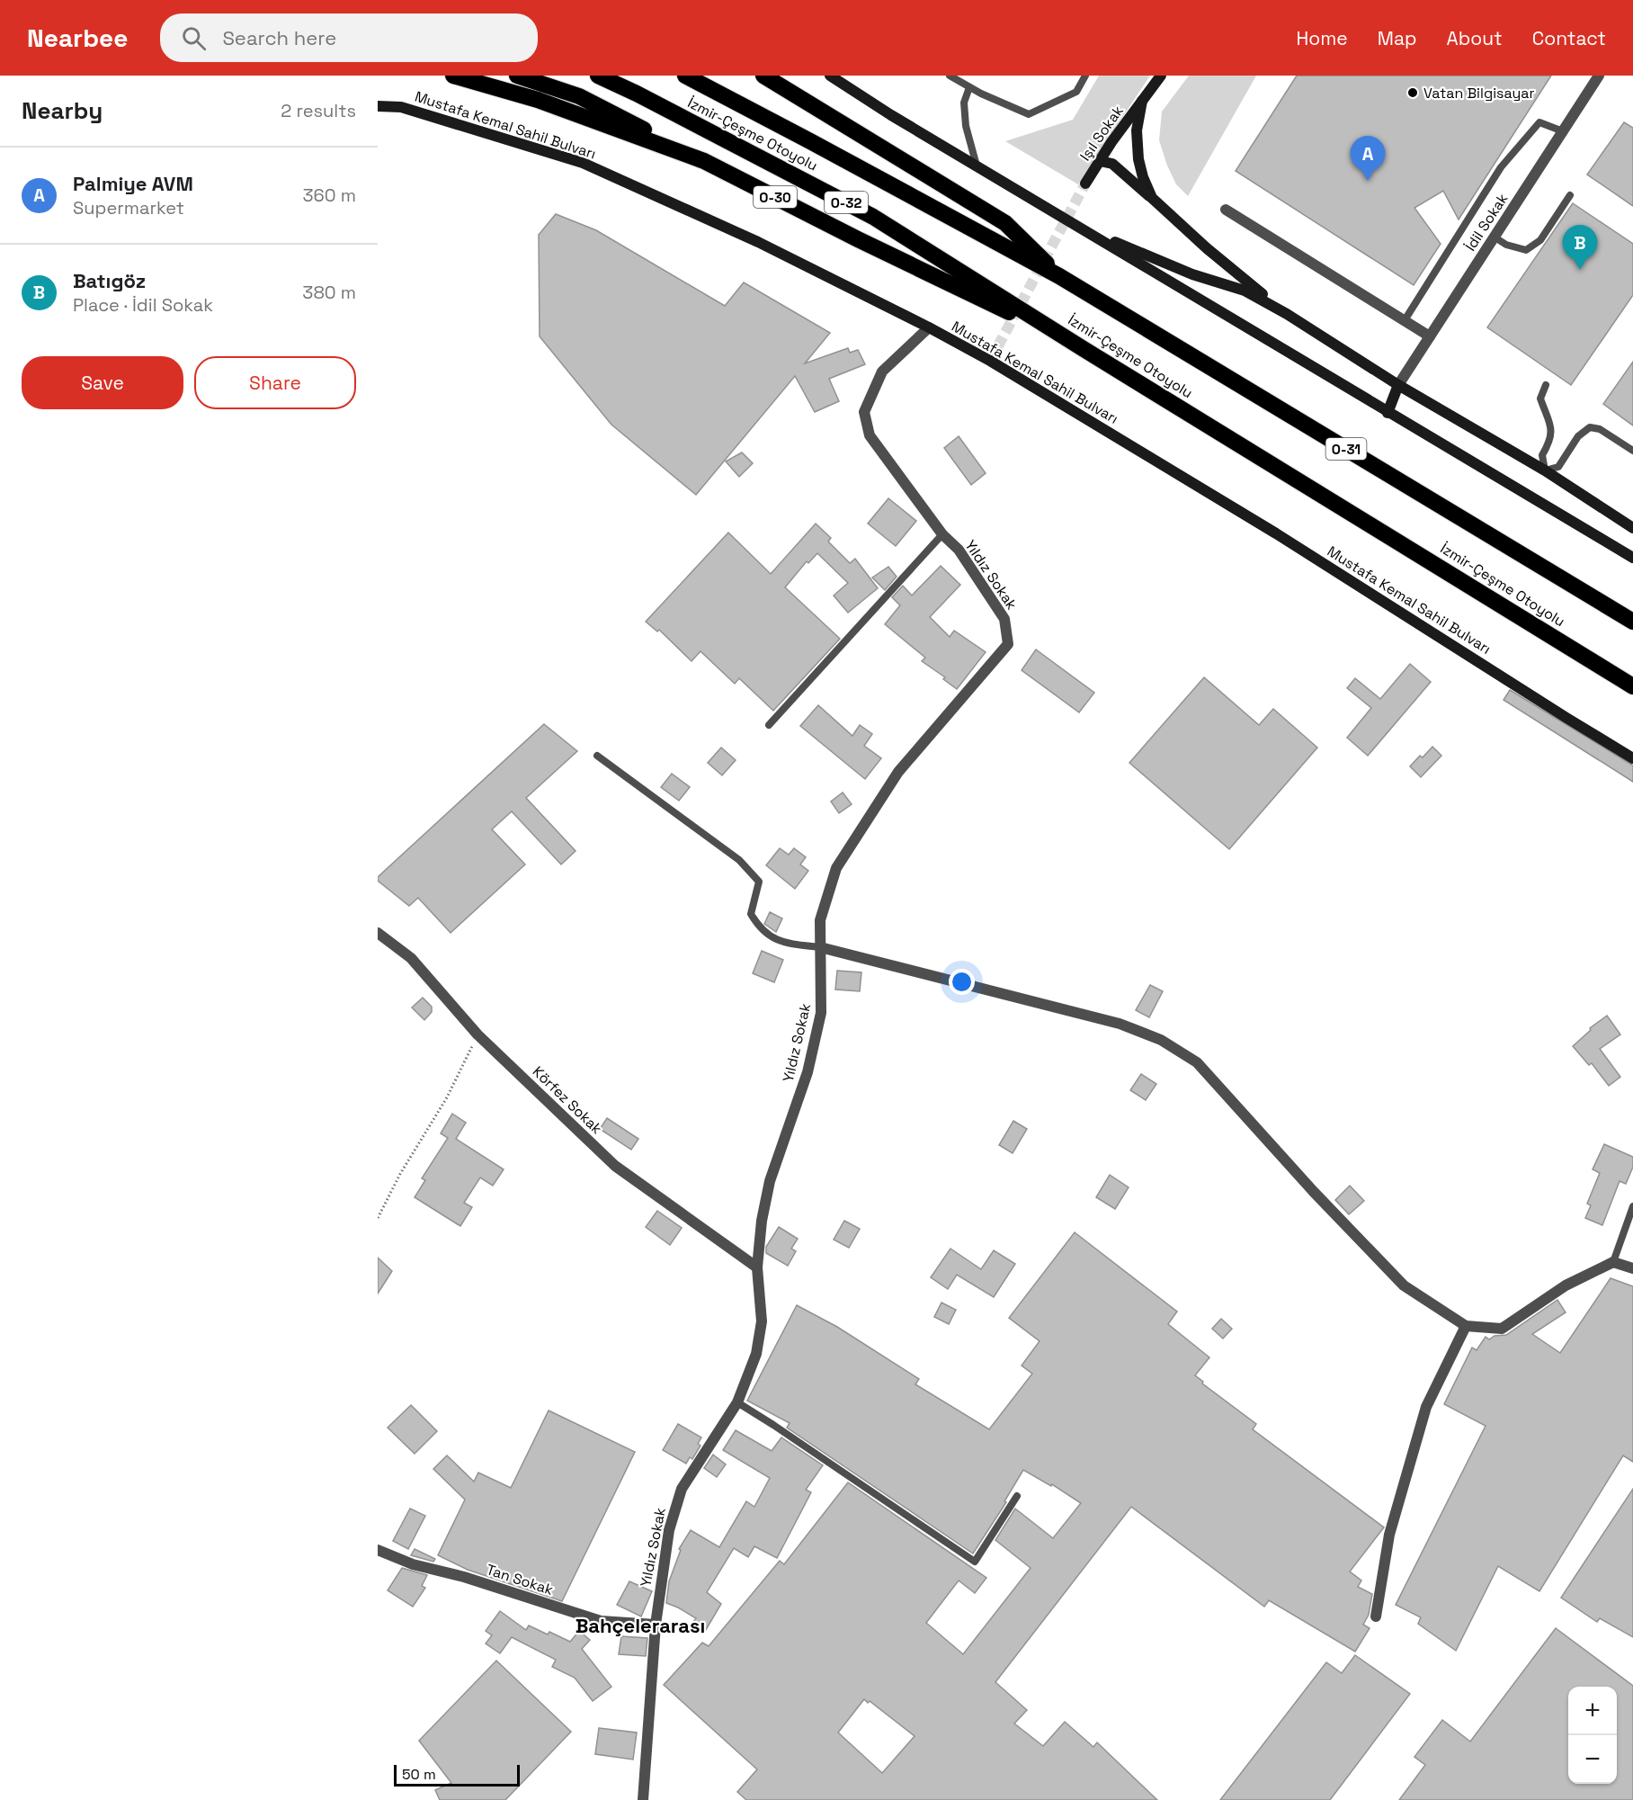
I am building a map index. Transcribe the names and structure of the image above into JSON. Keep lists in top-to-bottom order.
{
  "streets": {
    "highway": [
      "İzmir-Çeşme Otoyolu",
      "O-30",
      "O-32",
      "O-31"
    ],
    "street": [
      "Mustafa Kemal Sahil Bulvarı",
      "Işıl Sokak",
      "İdil Sokak",
      "Yıldız Sokak",
      "Körfez Sokak",
      "Tan Sokak"
    ]
  },
  "crossings": [
    ["Mustafa Kemal Sahil Bulvarı", "Yıldız Sokak"],
    ["İzmir-Çeşme Otoyolu", "O-30"],
    ["Yıldız Sokak", "Körfez Sokak"],
    ["Yıldız Sokak", "Tan Sokak"]
  ],
  "districts": ["Bahçelerarası"],
  "places": ["Vatan Bilgisayar"],
  "scale_bar": "50 m",
  "page": {
    "header": "Nearbee",
    "search": "Search here",
    "nav": [
      "Home",
      "Map",
      "About",
      "Contact"
    ],
    "heading": ["Nearby", "2 results"],
    "pins": ["A", "B"],
    "list": [
      {
        "mark": "A",
        "name": "Palmiye AVM",
        "note": "Supermarket",
        "value": "360 m"
      },
      {
        "mark": "B",
        "name": "Batıgöz",
        "note": "Place · İdil Sokak",
        "value": "380 m"
      }
    ],
    "buttons": ["Save", "Share"],
    "map_buttons": ["+", "−"],
    "scale": "50 m"
  }
}
